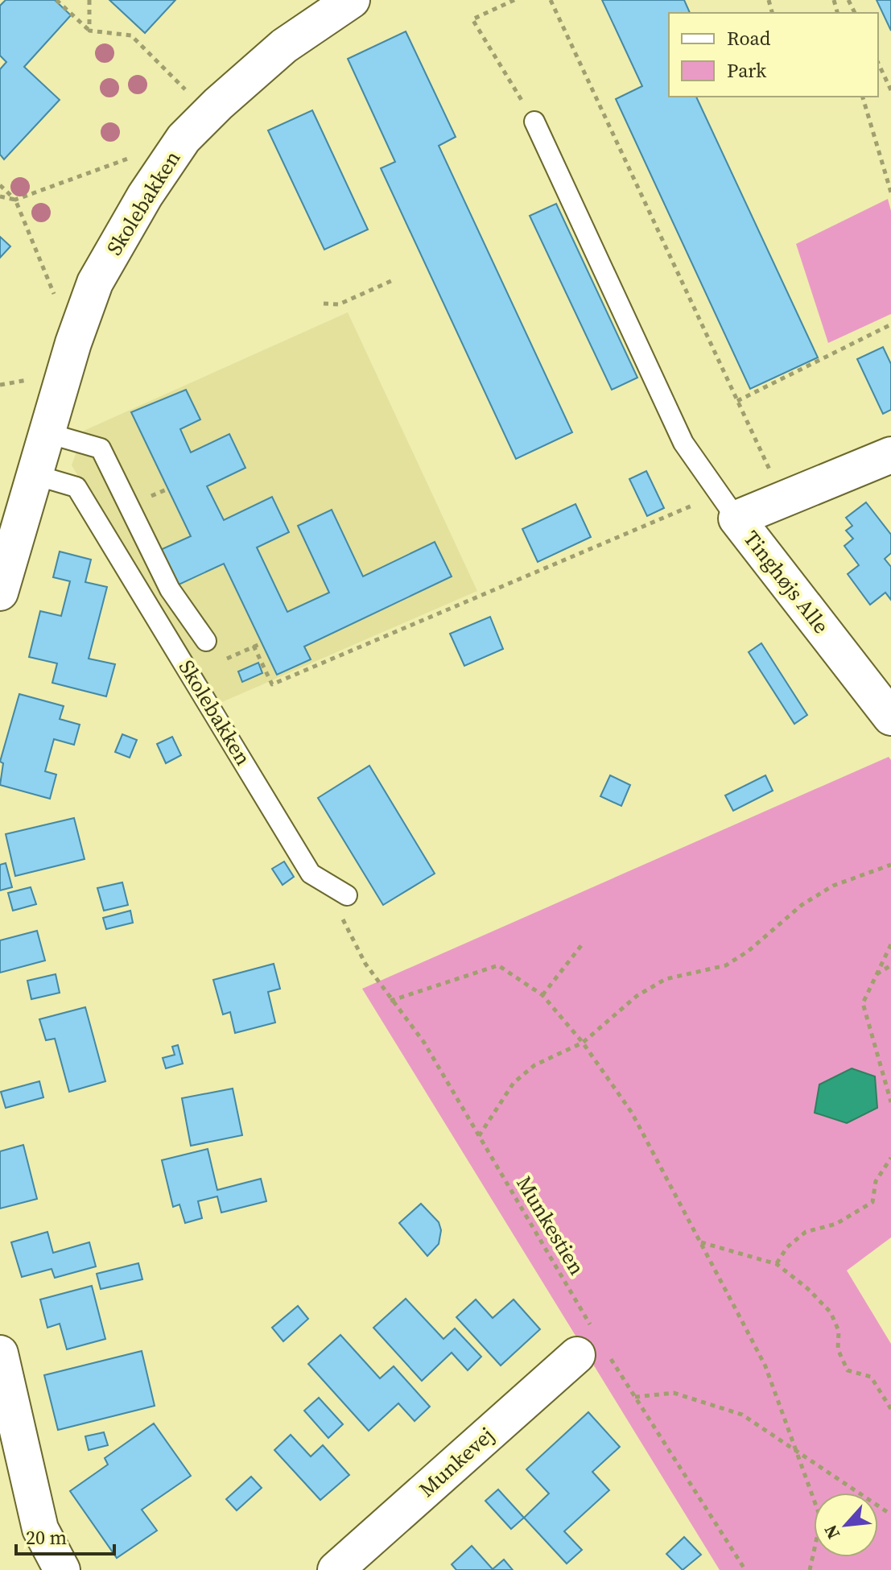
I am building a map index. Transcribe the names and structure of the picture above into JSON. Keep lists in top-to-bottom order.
{
  "streets": {
    "street": ["Skolebakken", "Tinghøjs Alle", "Munkevej"],
    "path": ["Munkestien"]
  },
  "crossings": [
    ["Skolebakken", "Munkestien"],
    ["Munkestien", "Munkevej"]
  ],
  "legend": ["Road", "Park"],
  "scale_bar": "20 m",
  "north": "bottom left"
}
